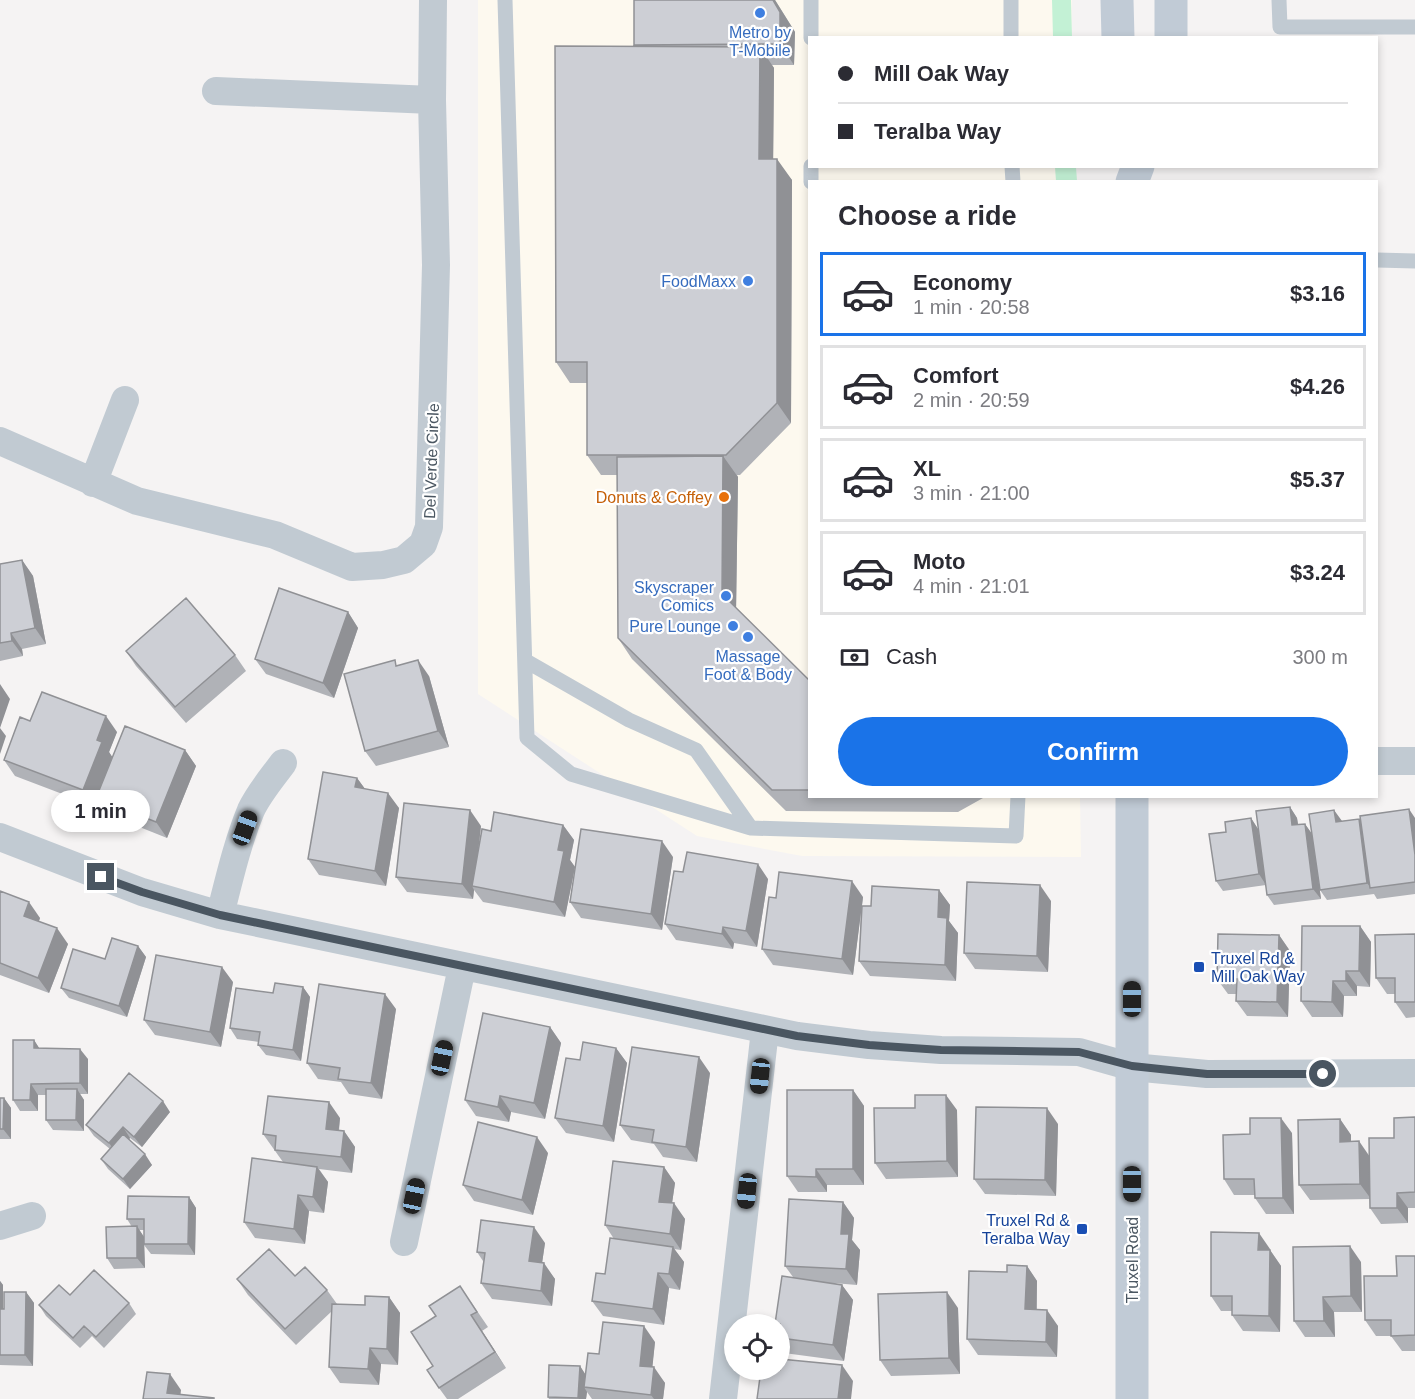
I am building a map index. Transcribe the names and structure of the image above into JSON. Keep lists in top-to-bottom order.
{
  "streets": {
    "main road": ["Truxel Road"],
    "street": ["Del Verde Circle"]
  },
  "places": {
    "other": [
      "Metro by T-Mobile",
      "FoodMaxx",
      "Donuts & Coffey",
      "Skyscraper Comics",
      "Pure Lounge",
      "Massage Foot & Body"
    ],
    "transit": ["Truxel Rd & Mill Oak Way", "Truxel Rd & Teralba Way"]
  },
  "page": {
    "banner": ["Mill Oak Way", "Teralba Way"],
    "heading": "Choose a ride",
    "list": [
      {
        "name": "Economy",
        "note": "1 min · 20:58",
        "value": "$3.16"
      },
      {
        "name": "Comfort",
        "note": "2 min · 20:59",
        "value": "$4.26"
      },
      {
        "name": "XL",
        "note": "3 min · 21:00",
        "value": "$5.37"
      },
      {
        "name": "Moto",
        "note": "4 min · 21:01",
        "value": "$3.24"
      }
    ],
    "pay": ["Cash", "300 m"],
    "buttons": "Confirm",
    "bubble": "1 min"
  }
}
